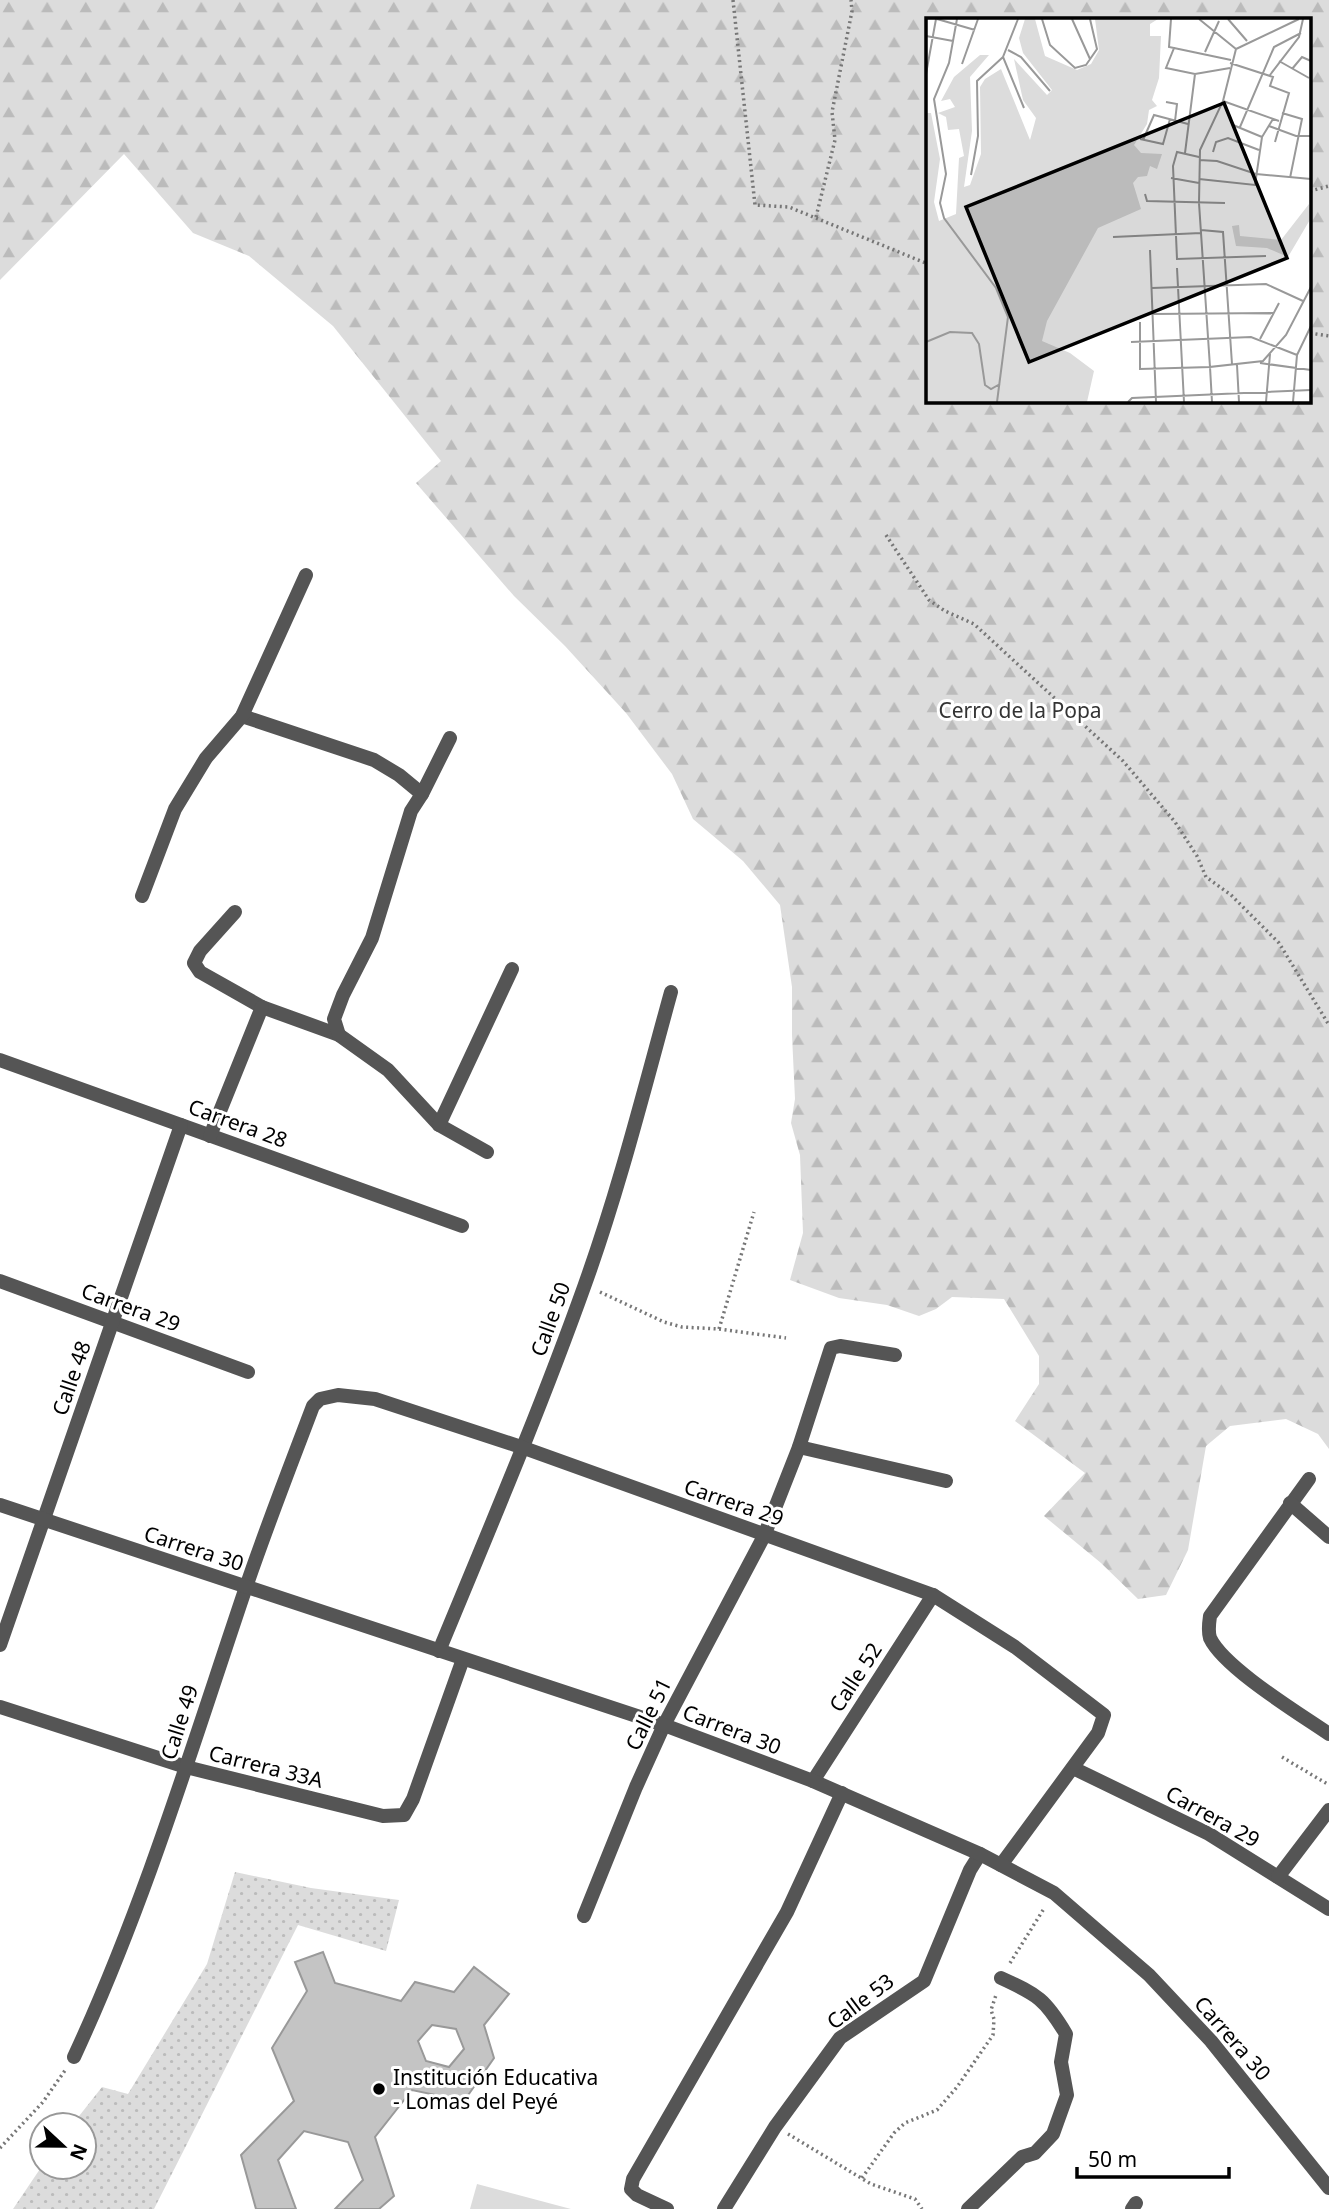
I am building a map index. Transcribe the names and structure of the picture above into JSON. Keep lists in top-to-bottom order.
{
  "streets": {
    "street": [
      "Carrera 28",
      "Carrera 29",
      "Calle 50",
      "Calle 48",
      "Carrera 30",
      "Calle 52",
      "Calle 51",
      "Calle 49",
      "Carrera 33A",
      "Calle 53"
    ]
  },
  "crossings": [
    ["Carrera 28", "Calle 48"],
    ["Carrera 29", "Calle 50"],
    ["Carrera 29", "Calle 48"],
    ["Carrera 29", "Calle 52"],
    ["Carrera 29", "Calle 51"],
    ["Carrera 29", "Calle 49"],
    ["Calle 50", "Carrera 30"],
    ["Calle 48", "Carrera 30"],
    ["Carrera 30", "Calle 52"],
    ["Carrera 30", "Calle 51"],
    ["Carrera 30", "Calle 49"],
    ["Carrera 30", "Carrera 33A"],
    ["Carrera 30", "Calle 53"],
    ["Calle 49", "Carrera 33A"]
  ],
  "parks": ["Cerro de la Popa"],
  "places": ["Institución Educativa - Lomas del Peyé"],
  "scale_bar": "50 m",
  "north": "right"
}
